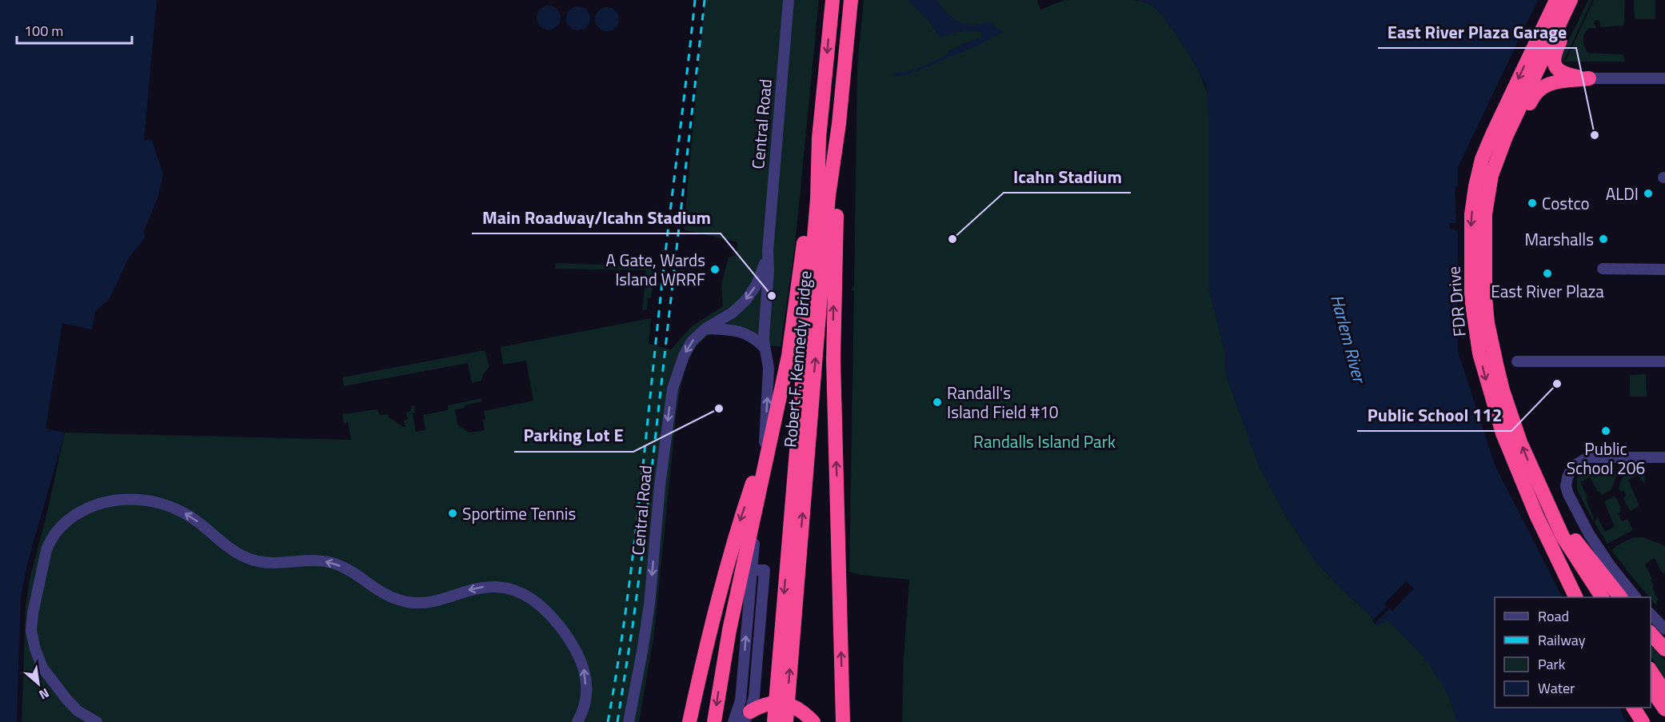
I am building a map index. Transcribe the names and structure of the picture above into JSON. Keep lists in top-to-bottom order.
{
  "streets": {
    "highway": ["FDR Drive", "Robert F. Kennedy Bridge"],
    "street": ["Central Road"]
  },
  "water": ["Harlem River"],
  "parks": ["Randalls Island Park"],
  "places": [
    "East River Plaza Garage",
    "ALDI",
    "Costco",
    "Icahn Stadium",
    "Marshalls",
    "A Gate, Wards Island WRRF",
    "East River Plaza",
    "Main Roadway/Icahn Stadium",
    "Public School 112",
    "Randall's Island Field #10",
    "Parking Lot E",
    "Public School 206",
    "Sportime Tennis"
  ],
  "legend": [
    "Road",
    "Railway",
    "Park",
    "Water"
  ],
  "scale_bar": "100 m",
  "north": "bottom right"
}
